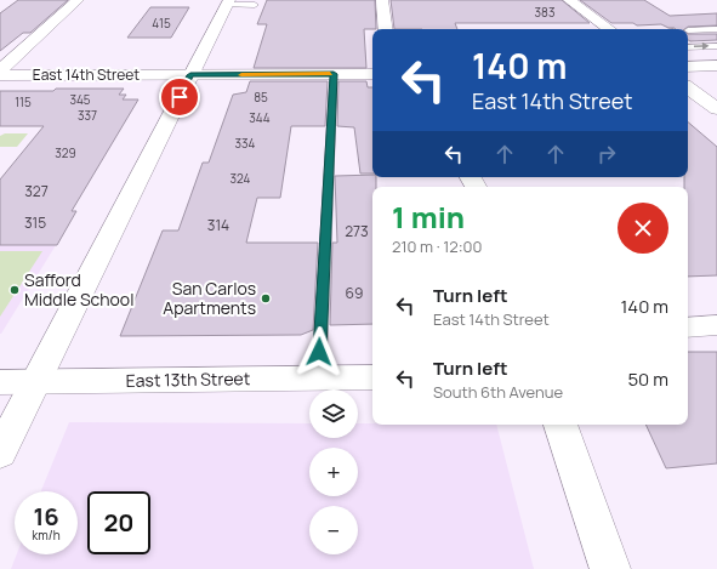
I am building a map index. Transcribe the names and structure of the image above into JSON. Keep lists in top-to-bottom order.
{
  "streets": {
    "street": ["East 14th Street", "East 13th Street"]
  },
  "places": ["Safford Middle School", "San Carlos Apartments"],
  "house_numbers": [
    "383",
    "415",
    "85",
    "345",
    "115",
    "337",
    "344",
    "334",
    "329",
    "324",
    "327",
    "315",
    "314",
    "273",
    "69"
  ],
  "page": {
    "turn": ["140 m", "East 14th Street"],
    "heading": ["1 min", "210 m · 12:00"],
    "list": [
      {
        "name": "Turn left",
        "note": "East 14th Street",
        "value": "140 m"
      },
      {
        "name": "Turn left",
        "note": "South 6th Avenue",
        "value": "50 m"
      }
    ],
    "map_buttons": ["+", "−"],
    "speed": "16 km/h",
    "limit": "20"
  }
}
